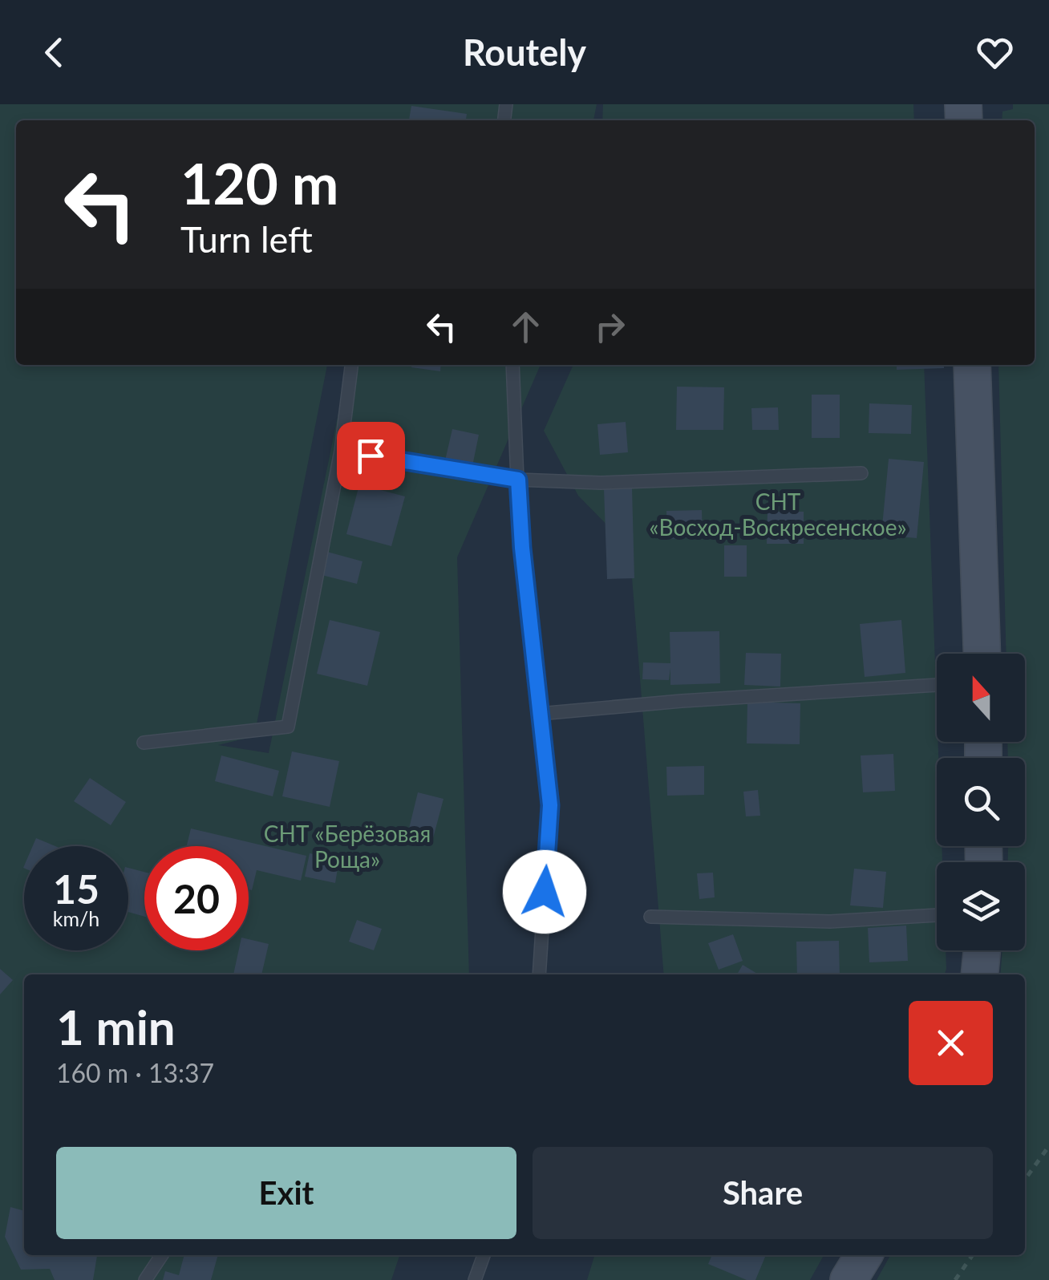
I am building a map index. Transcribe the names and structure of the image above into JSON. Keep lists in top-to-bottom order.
{
  "parks": ["СНТ «Восход-Воскресенское»", "СНТ «Берёзовая Роща»"],
  "north": "top",
  "page": {
    "header": "Routely",
    "turn": ["120 m", "Turn left"],
    "speed": "15 km/h",
    "limit": "20",
    "heading": ["1 min", "160 m · 13:37"],
    "buttons": ["Exit", "Share"]
  }
}
